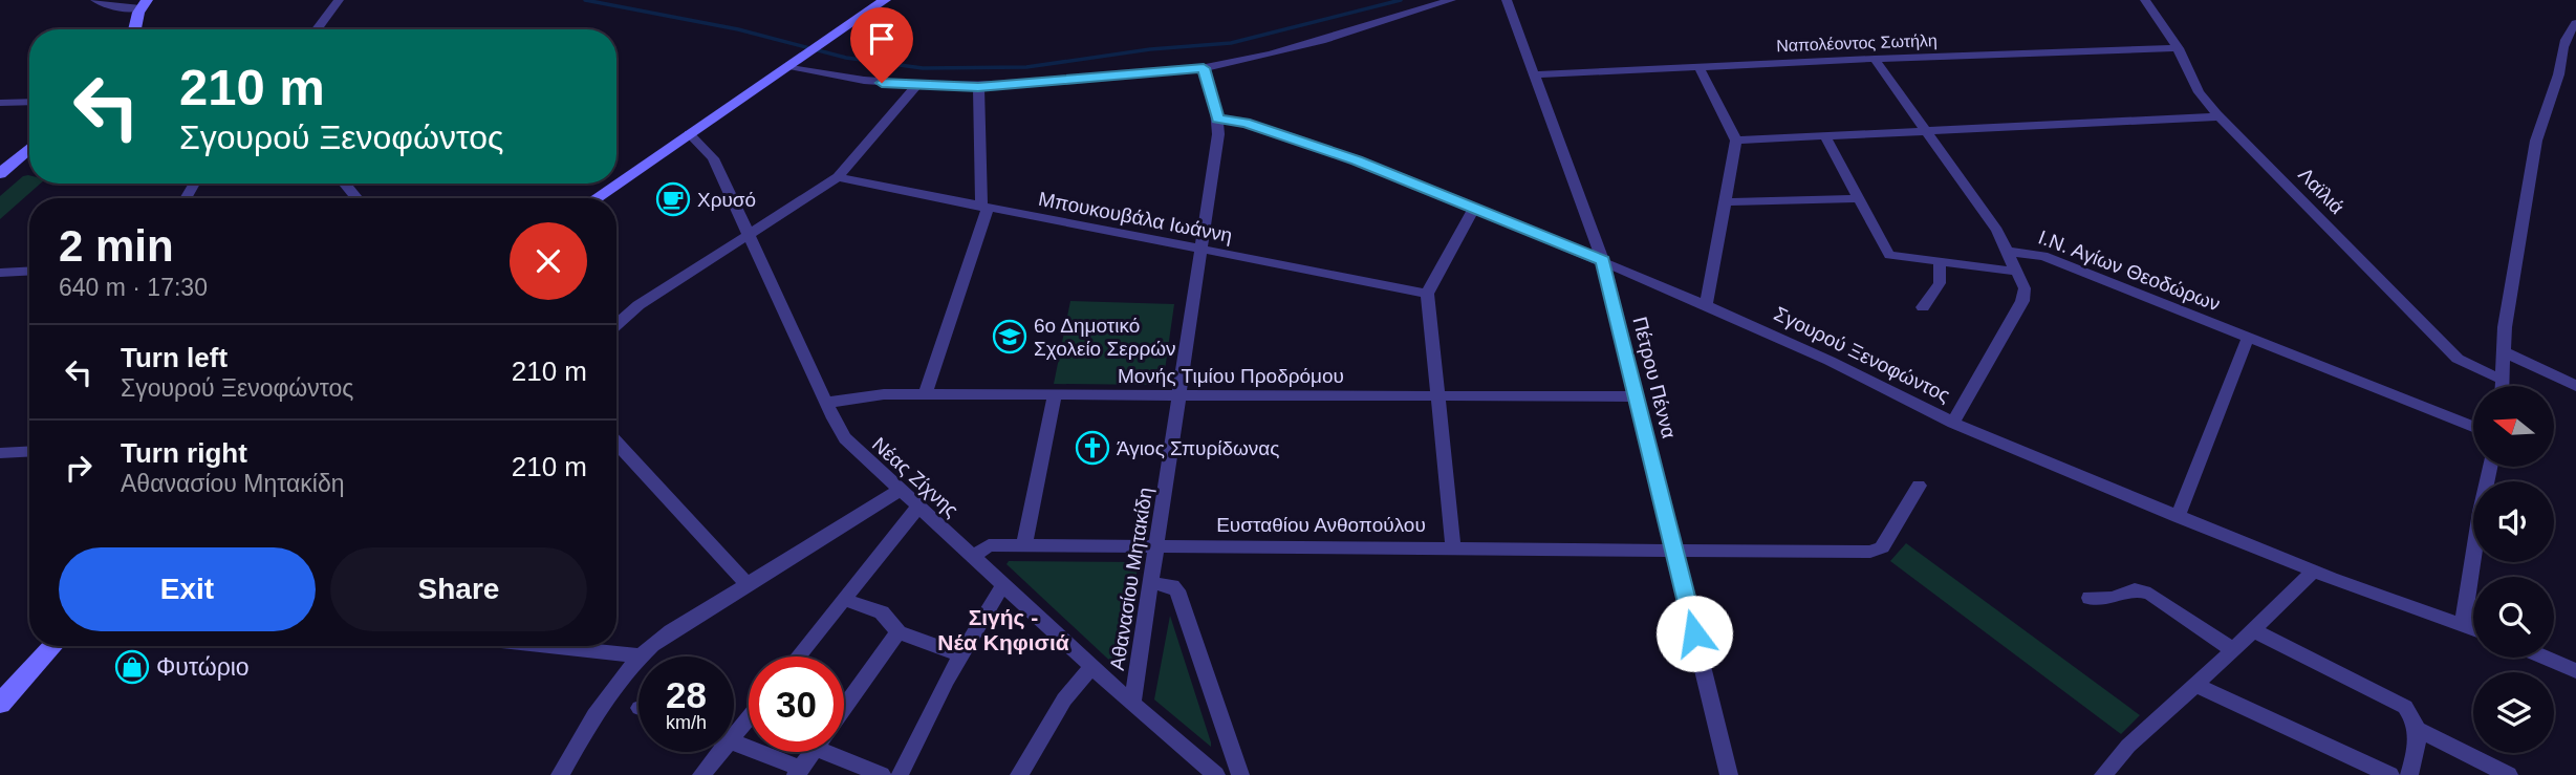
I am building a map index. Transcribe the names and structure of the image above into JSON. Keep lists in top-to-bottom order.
{
  "streets": {
    "street": [
      "Ναπολέοντος Σωτήλη",
      "Λαϊλιά",
      "Μπουκουβάλα Ιωάννη",
      "Ι.Ν. Αγίων Θεοδώρων",
      "Σγουρού Ξενοφώντος",
      "Μονής Τιμίου Προδρόμου",
      "Πέτρου Πέννα",
      "Νέας Ζίχνης",
      "Ευσταθίου Ανθοπούλου",
      "Αθανασίου Μητακίδη"
    ]
  },
  "crossings": [
    ["Ναπολέοντος Σωτήλη", "Λαϊλιά"],
    ["Ναπολέοντος Σωτήλη", "Ι.Ν. Αγίων Θεοδώρων"],
    ["Ναπολέοντος Σωτήλη", "Πέτρου Πέννα"],
    ["Μπουκουβάλα Ιωάννη", "Αθανασίου Μητακίδη"],
    ["Σγουρού Ξενοφώντος", "Πέτρου Πέννα"],
    ["Σγουρού Ξενοφώντος", "Αθανασίου Μητακίδη"],
    ["Μονής Τιμίου Προδρόμου", "Πέτρου Πέννα"],
    ["Μονής Τιμίου Προδρόμου", "Νέας Ζίχνης"],
    ["Μονής Τιμίου Προδρόμου", "Αθανασίου Μητακίδη"],
    ["Πέτρου Πέννα", "Ευσταθίου Ανθοπούλου"],
    ["Νέας Ζίχνης", "Ευσταθίου Ανθοπούλου"],
    ["Νέας Ζίχνης", "Αθανασίου Μητακίδη"],
    ["Ευσταθίου Ανθοπούλου", "Αθανασίου Μητακίδη"]
  ],
  "districts": ["Σιγής - Νέα Κηφισιά"],
  "places": {
    "cafe": ["Χρυσό"],
    "school or university": ["6ο Δημοτικό Σχολείο Σερρών"],
    "church": ["Άγιος Σπυρίδωνας"],
    "shop": ["Φυτώριο"]
  },
  "north": "left",
  "page": {
    "turn": ["210 m", "Σγουρού Ξενοφώντος"],
    "heading": ["2 min", "640 m · 17:30"],
    "list": [
      {
        "name": "Turn left",
        "note": "Σγουρού Ξενοφώντος",
        "value": "210 m"
      },
      {
        "name": "Turn right",
        "note": "Αθανασίου Μητακίδη",
        "value": "210 m"
      }
    ],
    "buttons": ["Exit", "Share"],
    "speed": "28 km/h",
    "limit": "30"
  }
}
